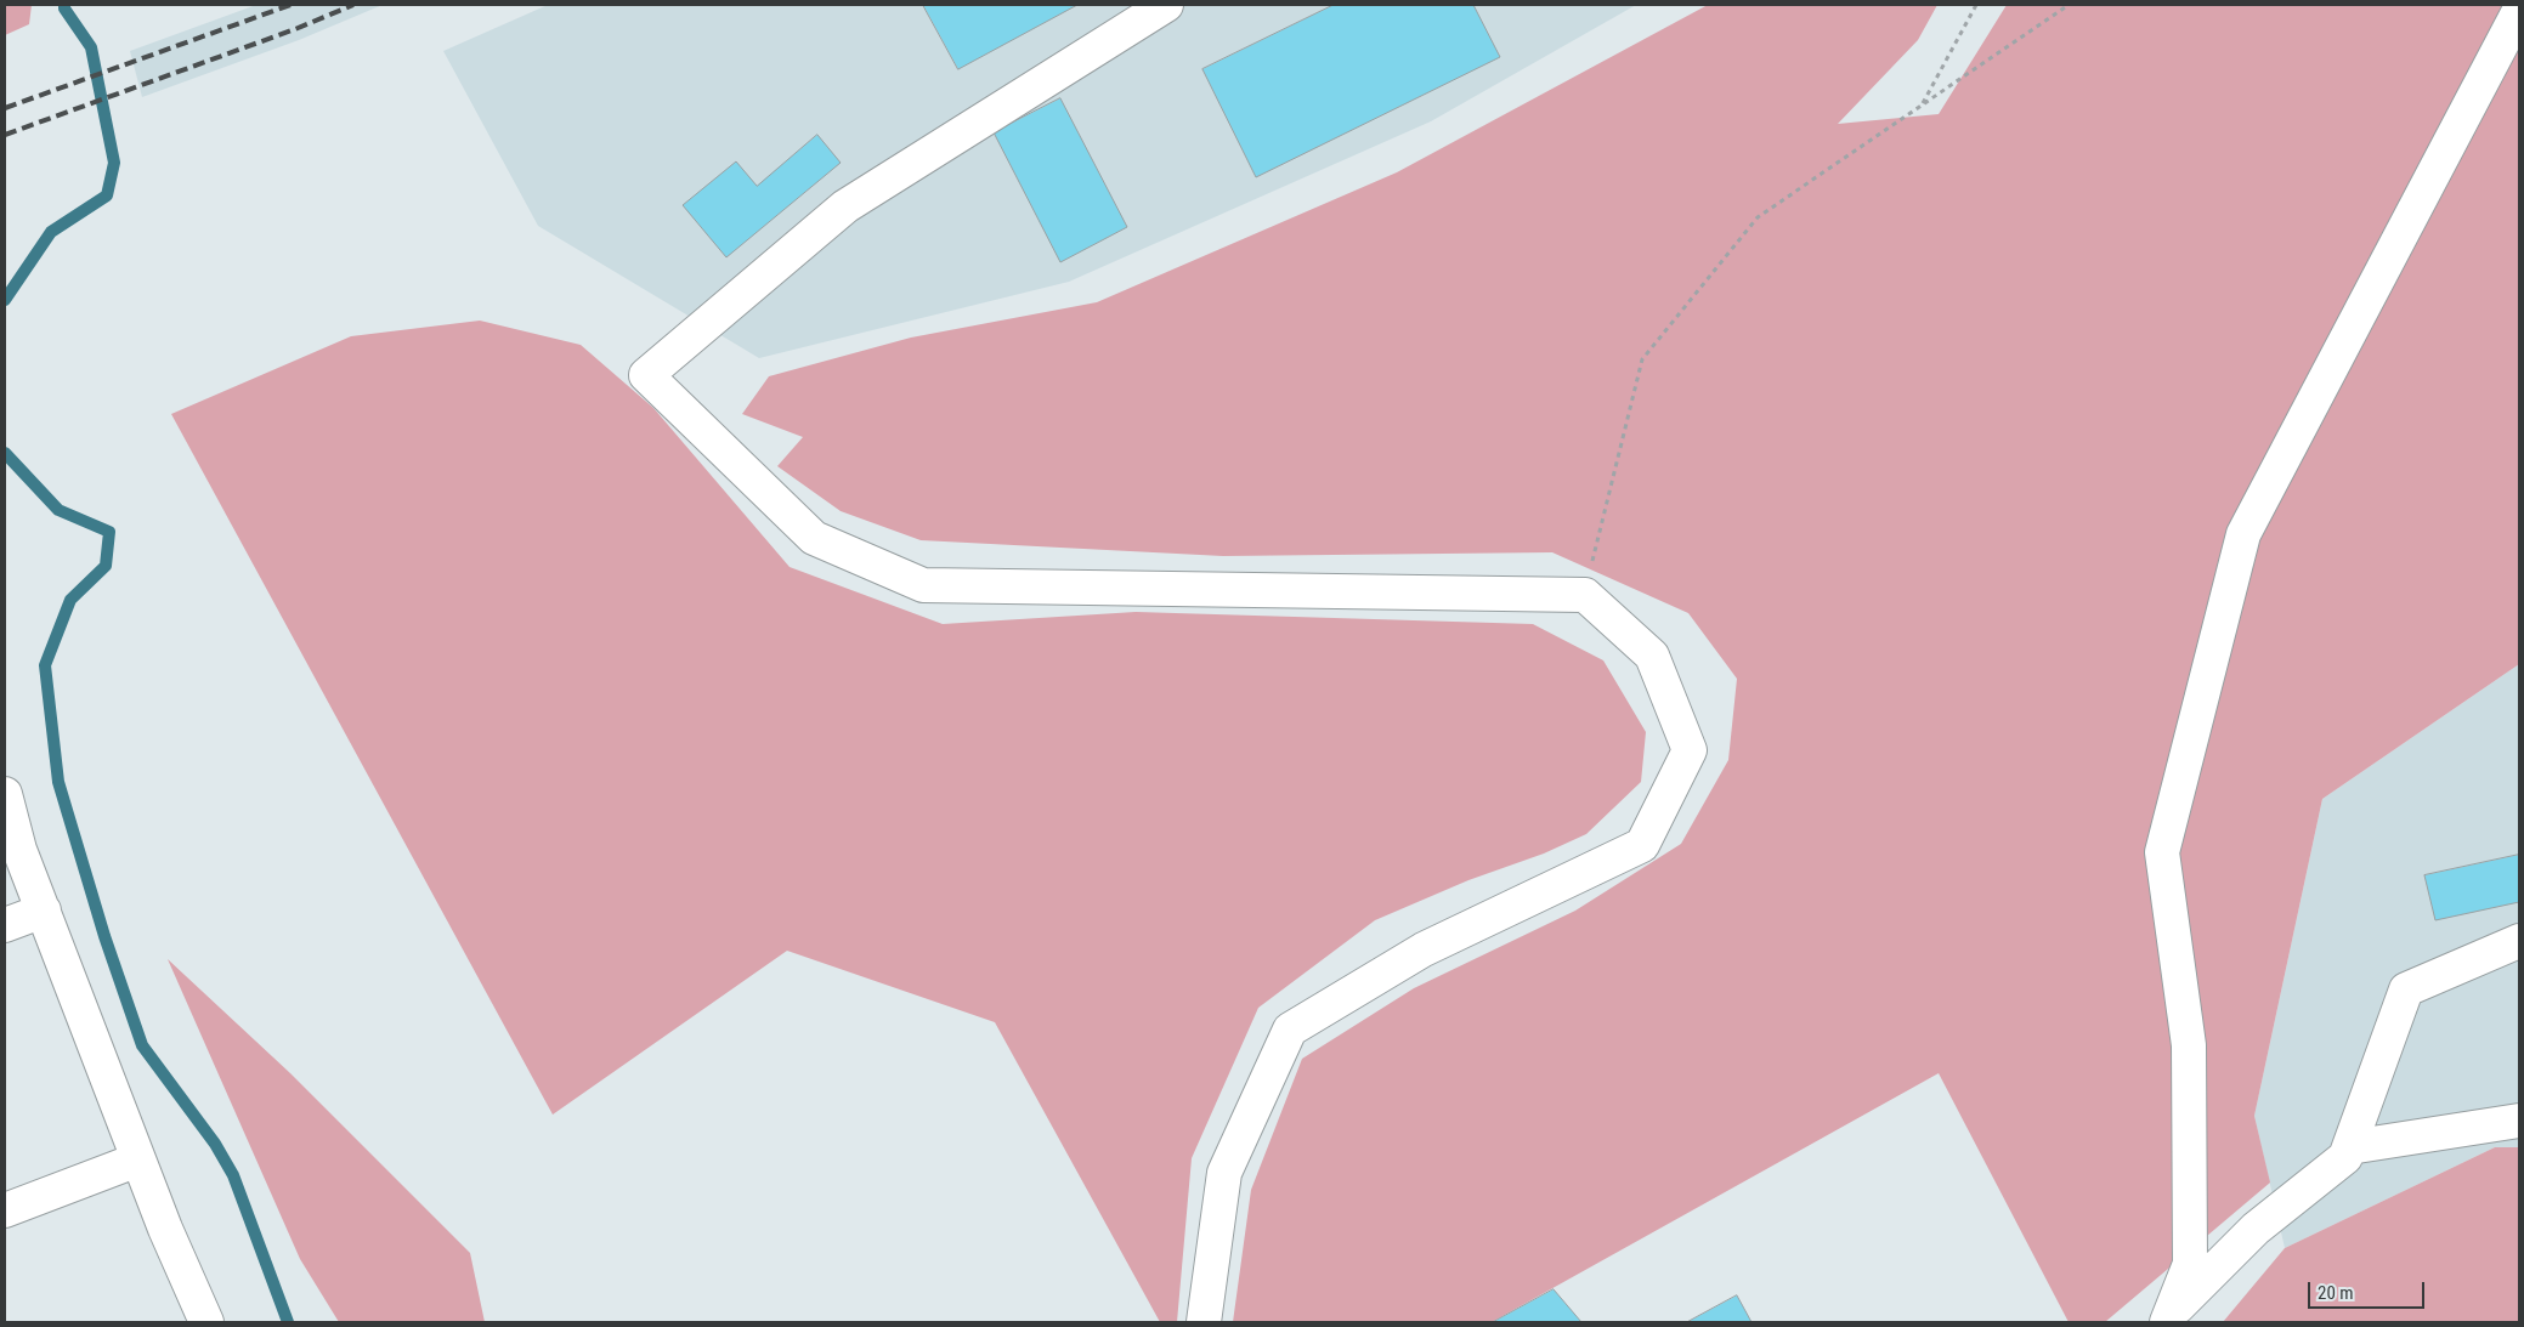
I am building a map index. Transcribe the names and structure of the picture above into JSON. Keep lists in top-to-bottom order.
{
  "scale_bar": "20 m"
}
